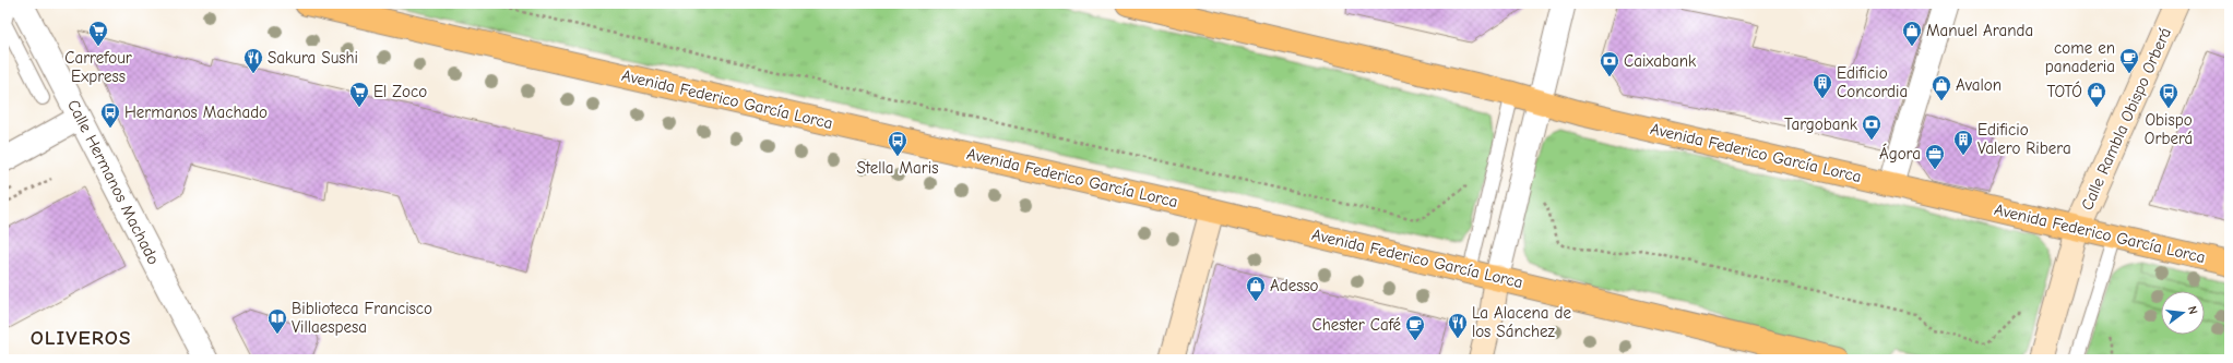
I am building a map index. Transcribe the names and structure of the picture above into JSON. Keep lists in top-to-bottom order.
{
  "streets": {
    "main road": ["Avenida Federico García Lorca", "Calle Rambla Obispo Orberá"],
    "street": ["Calle Hermanos Machado"]
  },
  "crossings": [
    ["Avenida Federico García Lorca", "Calle Rambla Obispo Orberá"]
  ],
  "districts": ["OLIVEROS"],
  "places": {
    "supermarket": ["Carrefour Express", "El Zoco"],
    "shop": [
      "Manuel Aranda",
      "Avalon",
      "TOTÓ",
      "Adesso"
    ],
    "restaurant": ["Sakura Sushi", "La Alacena de los Sánchez"],
    "cafe": ["come en panaderia", "Chester Café"],
    "bank": ["Caixabank", "Targobank"],
    "building": ["Edificio Concordia", "Edificio Valero Ribera"],
    "bus stop": ["Obispo Orberá", "Hermanos Machado", "Stella Maris"],
    "office": ["Ágora"],
    "library": ["Biblioteca Francisco Villaespesa"]
  },
  "north": "right"
}
